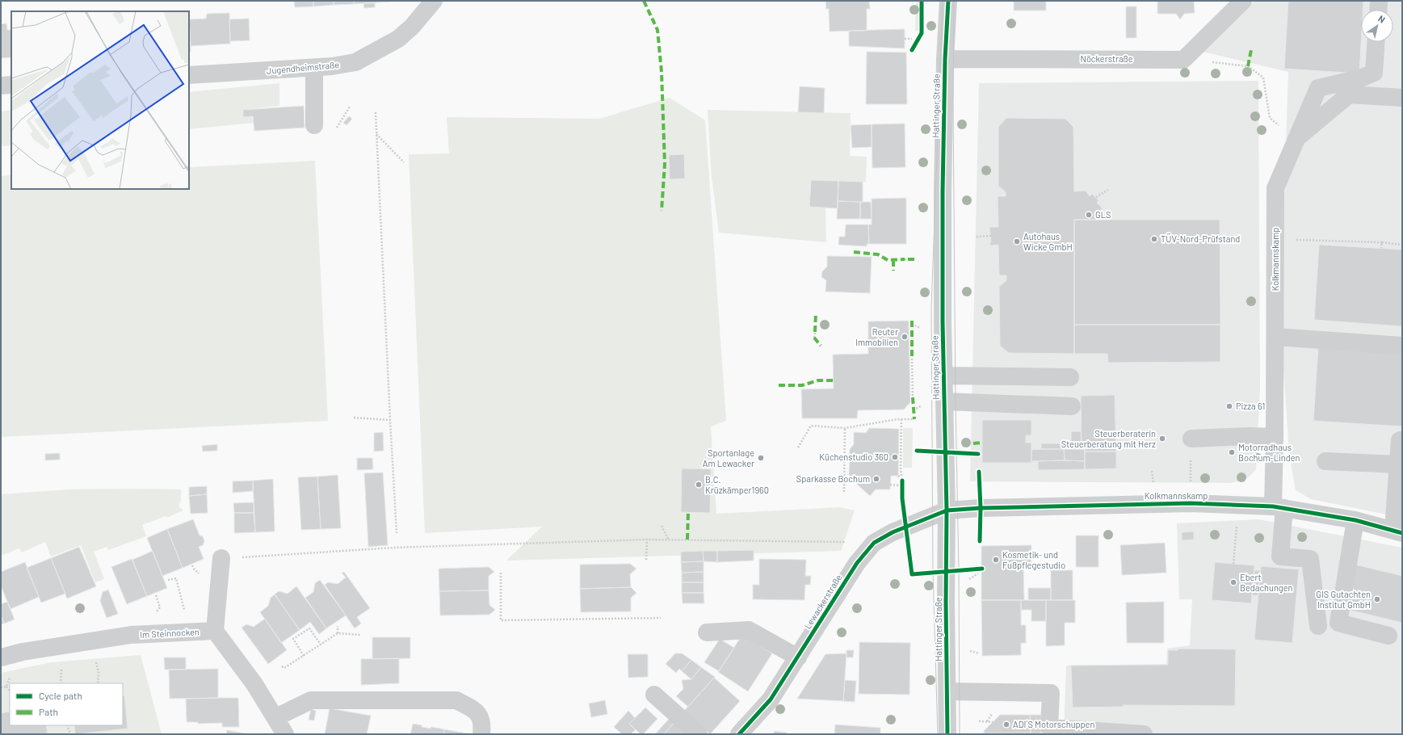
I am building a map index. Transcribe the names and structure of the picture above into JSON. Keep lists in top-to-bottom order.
{
  "streets": {
    "street": [
      "Nöckerstraße",
      "Jugendheimstraße",
      "Hattinger Straße",
      "Kolkmannskamp",
      "Lewackerstraße",
      "Im Steinnocken"
    ]
  },
  "crossings": [
    ["Nöckerstraße", "Hattinger Straße"],
    ["Hattinger Straße", "Kolkmannskamp"],
    ["Hattinger Straße", "Lewackerstraße"],
    ["Kolkmannskamp", "Lewackerstraße"]
  ],
  "places": [
    "GLS",
    "TÜV-Nord-Prüfstand",
    "Autohaus Wicke GmbH",
    "Reuter Immobilien",
    "Pizza 61",
    "Steuerberaterin Steuerberatung mit Herz",
    "Motorradhaus Bochum-Linden",
    "Küchenstudio 360",
    "Sportanlage Am Lewacker",
    "Sparkasse Bochum",
    "B.C. Krüzkämper1960",
    "Kosmetik- und Fußpflegestudio",
    "Ebert Bedachungen",
    "GIS Gutachten Institut GmbH",
    "ADI´S Motorschuppen"
  ],
  "legend": ["Cycle path", "Path"],
  "north": "top right"
}
